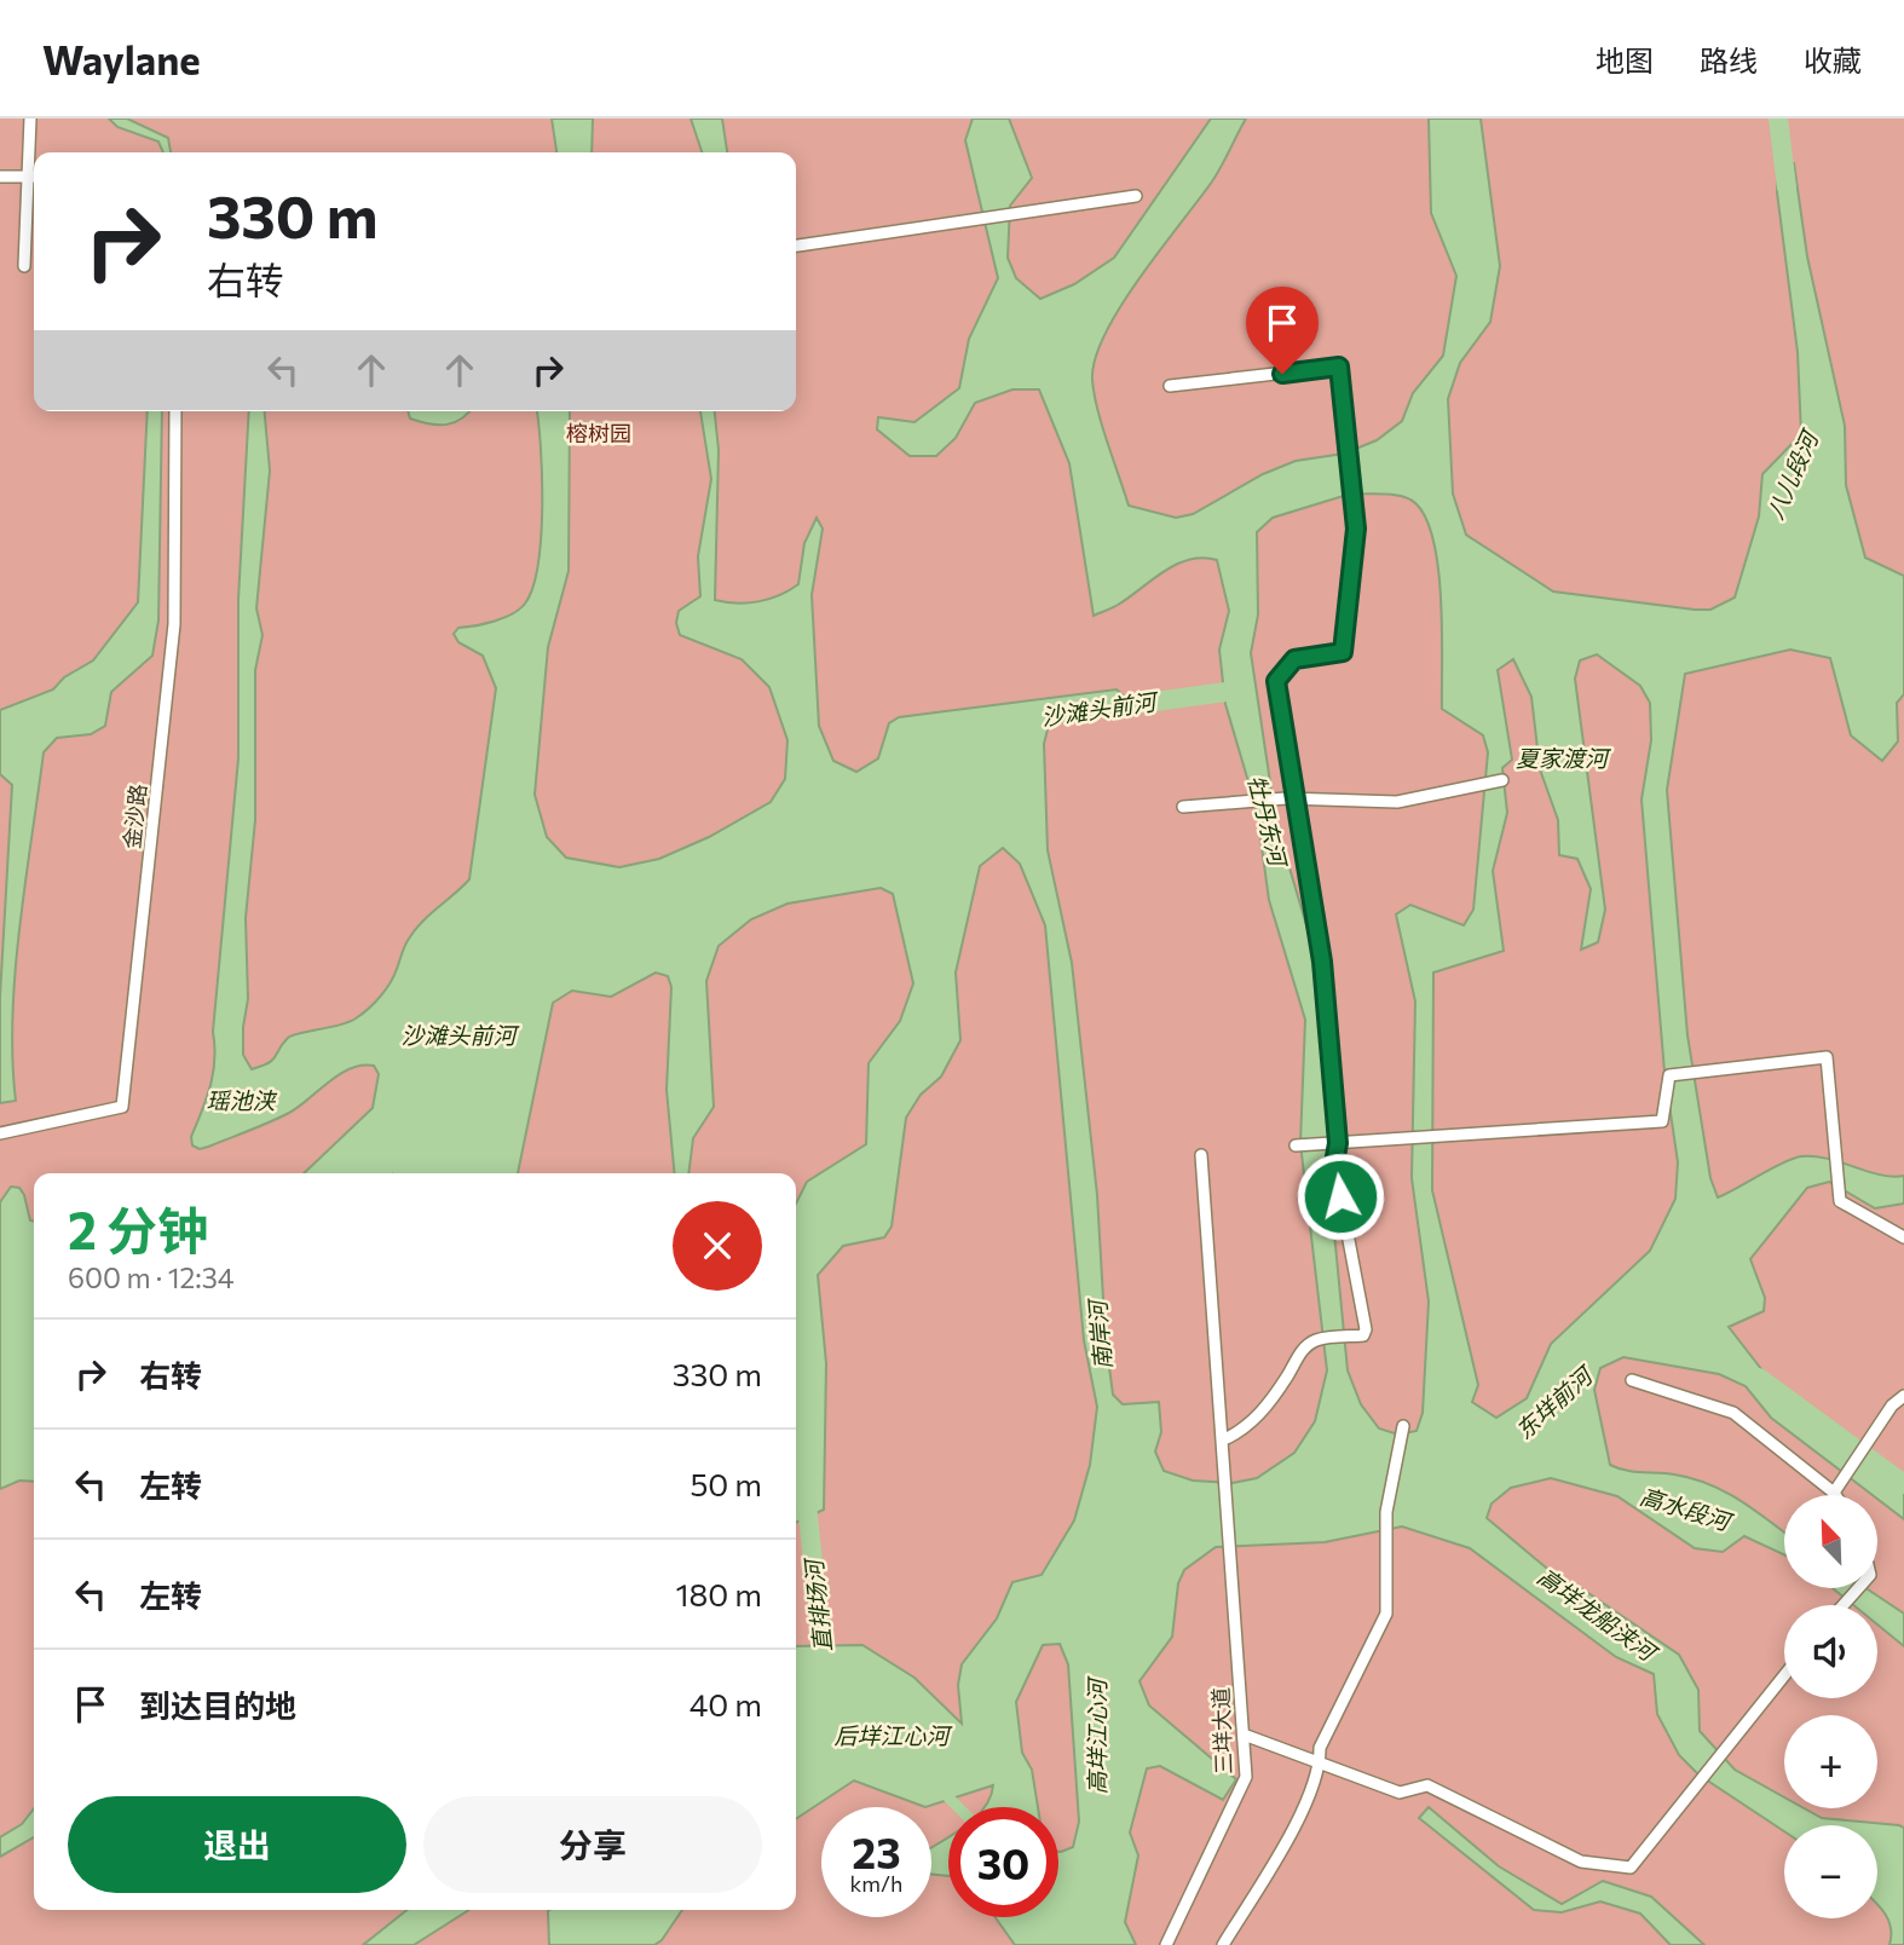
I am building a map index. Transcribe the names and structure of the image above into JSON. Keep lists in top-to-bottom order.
{
  "streets": {
    "street": ["金沙路", "三垟大道"]
  },
  "water": [
    "八儿段河",
    "沙滩头前河",
    "夏家渡河",
    "牡丹东河",
    "瑶池浃",
    "南岸河",
    "东垟前河",
    "高水段河",
    "直排场河",
    "高垟龙船浃河",
    "后垟江心河",
    "高垟江心河"
  ],
  "parks": ["榕树园"],
  "north": "top left",
  "page": {
    "header": "Waylane",
    "nav": ["地图", "路线", "收藏"],
    "turn": ["330 m", "右转"],
    "heading": ["2 分钟", "600 m · 12:34"],
    "list": [
      {
        "name": "右转",
        "value": "330 m"
      },
      {
        "name": "左转",
        "value": "50 m"
      },
      {
        "name": "左转",
        "value": "180 m"
      },
      {
        "name": "到达目的地",
        "value": "40 m"
      }
    ],
    "map_buttons": ["+", "−"],
    "buttons": ["退出", "分享"],
    "speed": "23 km/h",
    "limit": "30"
  }
}
